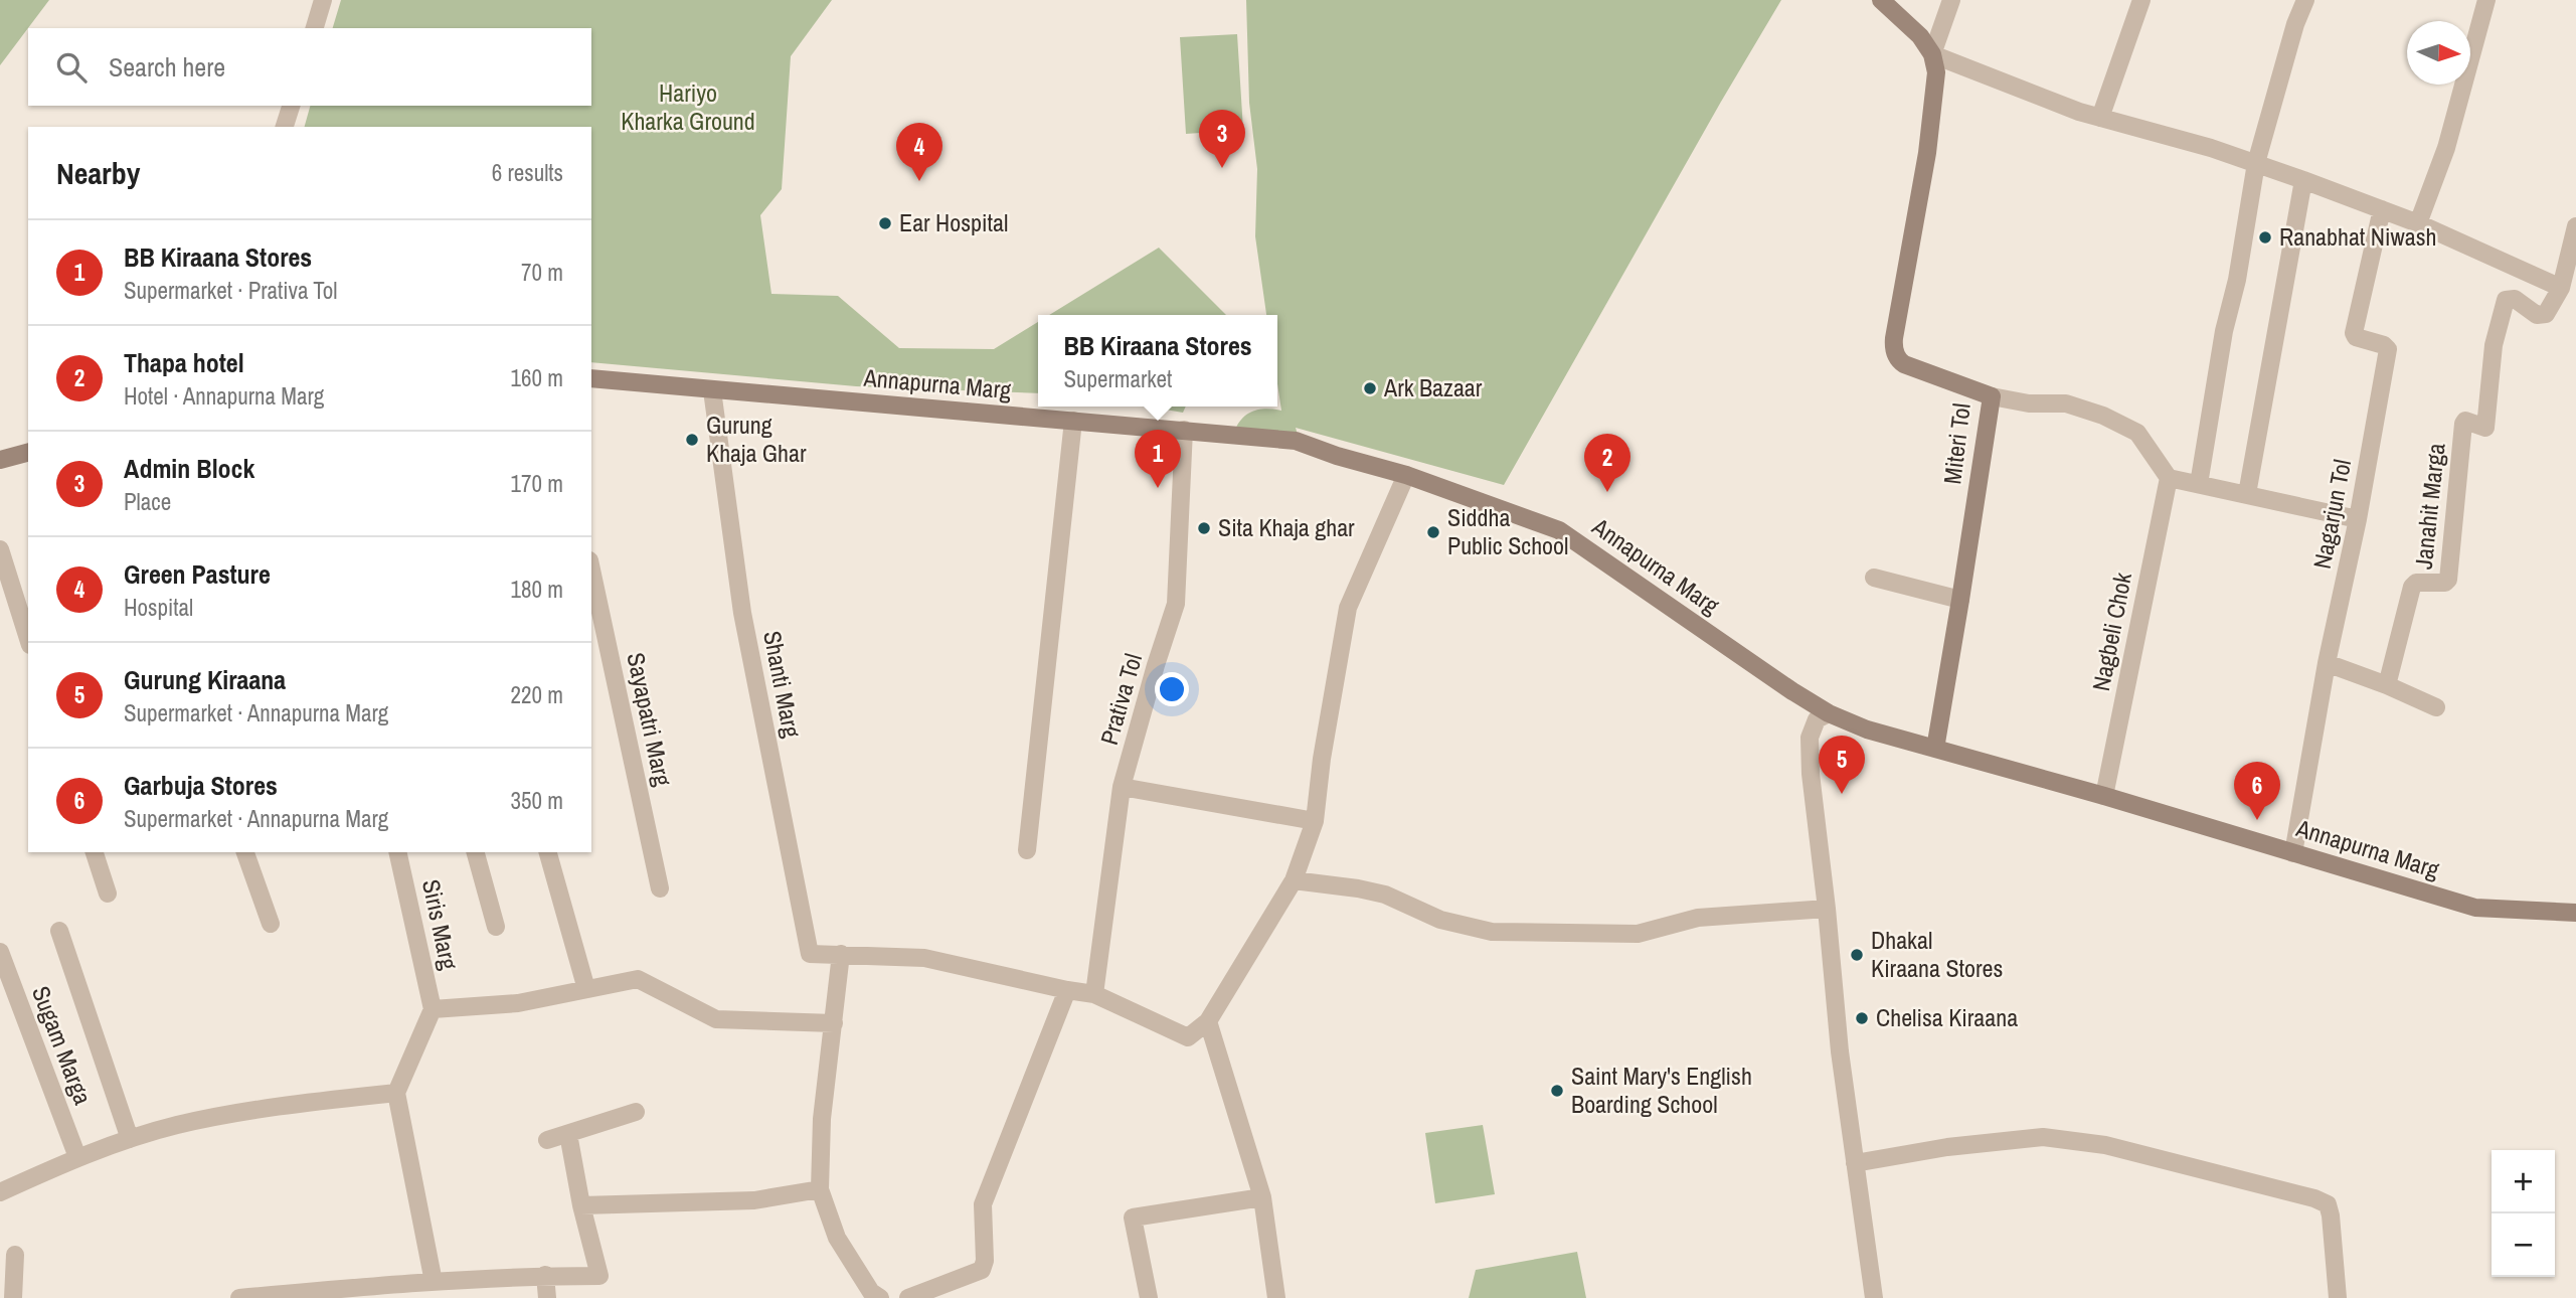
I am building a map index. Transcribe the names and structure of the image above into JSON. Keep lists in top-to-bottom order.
{
  "streets": {
    "main road": ["Annapurna Marg", "Miteri Tol"],
    "street": [
      "Janahit Marga",
      "Nagarjun Tol",
      "Nagbeli Chok",
      "Shanti Marg",
      "Prativa Tol",
      "Sayapatri Marg",
      "Siris Marg",
      "Sugam Marga"
    ]
  },
  "crossings": [
    ["Annapurna Marg", "Miteri Tol"],
    ["Annapurna Marg", "Nagarjun Tol"],
    ["Annapurna Marg", "Nagbeli Chok"],
    ["Annapurna Marg", "Shanti Marg"],
    ["Annapurna Marg", "Prativa Tol"]
  ],
  "parks": ["Hariyo Kharka Ground"],
  "places": [
    "Ear Hospital",
    "Ranabhat Niwash",
    "Ark Bazaar",
    "Gurung Khaja Ghar",
    "Sita Khaja ghar",
    "Siddha Public School",
    "Dhakal Kiraana Stores",
    "Chelisa Kiraana",
    "Saint Mary's English Boarding School"
  ],
  "north": "right",
  "page": {
    "search": "Search here",
    "pins": [
      "3",
      "4",
      "1",
      "2",
      "5",
      "6"
    ],
    "heading": ["Nearby", "6 results"],
    "list": [
      {
        "mark": "1",
        "name": "BB Kiraana Stores",
        "note": "Supermarket · Prativa Tol",
        "value": "70 m"
      },
      {
        "mark": "2",
        "name": "Thapa hotel",
        "note": "Hotel · Annapurna Marg",
        "value": "160 m"
      },
      {
        "mark": "3",
        "name": "Admin Block",
        "note": "Place",
        "value": "170 m"
      },
      {
        "mark": "4",
        "name": "Green Pasture",
        "note": "Hospital",
        "value": "180 m"
      },
      {
        "mark": "5",
        "name": "Gurung Kiraana",
        "note": "Supermarket · Annapurna Marg",
        "value": "220 m"
      },
      {
        "mark": "6",
        "name": "Garbuja Stores",
        "note": "Supermarket · Annapurna Marg",
        "value": "350 m"
      }
    ],
    "popup": ["BB Kiraana Stores", "Supermarket"],
    "map_buttons": ["+", "−"]
  }
}
